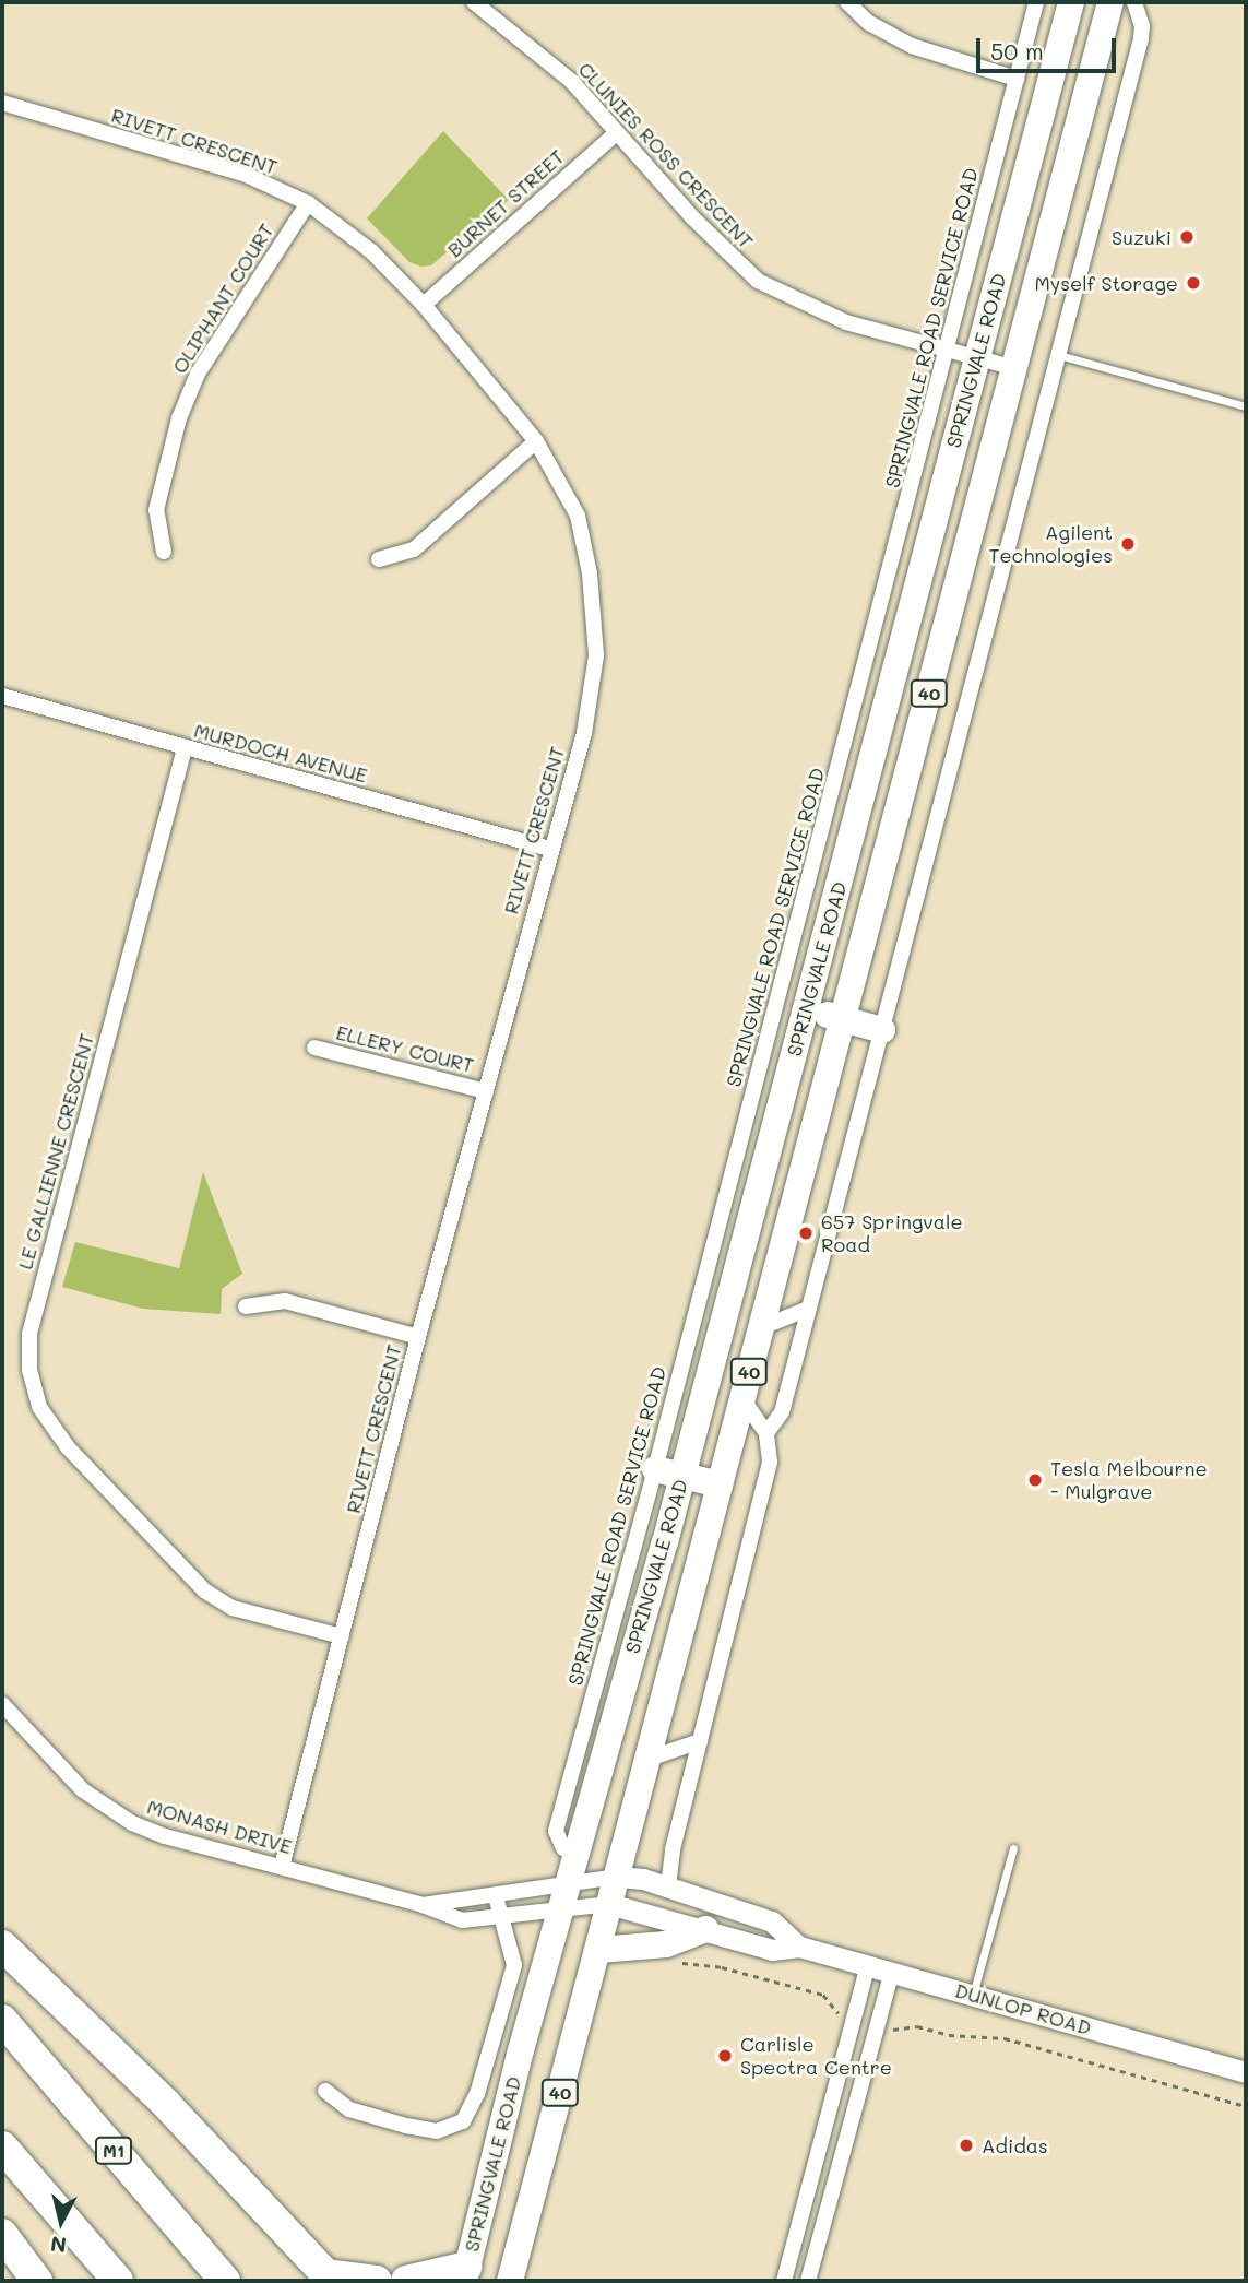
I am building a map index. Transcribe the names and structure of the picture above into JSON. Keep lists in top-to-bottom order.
{
  "streets": {
    "highway": ["SPRINGVALE ROAD", "40", "M1"],
    "street": [
      "RIVETT CRESCENT",
      "CLUNIES ROSS CRESCENT",
      "BURNET STREET",
      "OLIPHANT COURT",
      "SPRINGVALE ROAD SERVICE ROAD",
      "MURDOCH AVENUE",
      "ELLERY COURT",
      "LE GALLIENNE CRESCENT",
      "MONASH DRIVE",
      "DUNLOP ROAD"
    ]
  },
  "crossings": [
    ["RIVETT CRESCENT", "BURNET STREET"],
    ["RIVETT CRESCENT", "OLIPHANT COURT"],
    ["RIVETT CRESCENT", "MURDOCH AVENUE"],
    ["RIVETT CRESCENT", "ELLERY COURT"],
    ["RIVETT CRESCENT", "LE GALLIENNE CRESCENT"],
    ["RIVETT CRESCENT", "MONASH DRIVE"],
    ["CLUNIES ROSS CRESCENT", "BURNET STREET"],
    ["CLUNIES ROSS CRESCENT", "SPRINGVALE ROAD SERVICE ROAD"],
    ["CLUNIES ROSS CRESCENT", "SPRINGVALE ROAD"],
    ["SPRINGVALE ROAD SERVICE ROAD", "SPRINGVALE ROAD"],
    ["SPRINGVALE ROAD", "MONASH DRIVE"],
    ["SPRINGVALE ROAD", "DUNLOP ROAD"],
    ["MURDOCH AVENUE", "LE GALLIENNE CRESCENT"],
    ["MONASH DRIVE", "DUNLOP ROAD"]
  ],
  "places": [
    "Suzuki",
    "Myself Storage",
    "Agilent Technologies",
    "657 Springvale Road",
    "Tesla Melbourne - Mulgrave",
    "Carlisle Spectra Centre",
    "Adidas"
  ],
  "scale_bar": "50 m",
  "north": "bottom"
}
